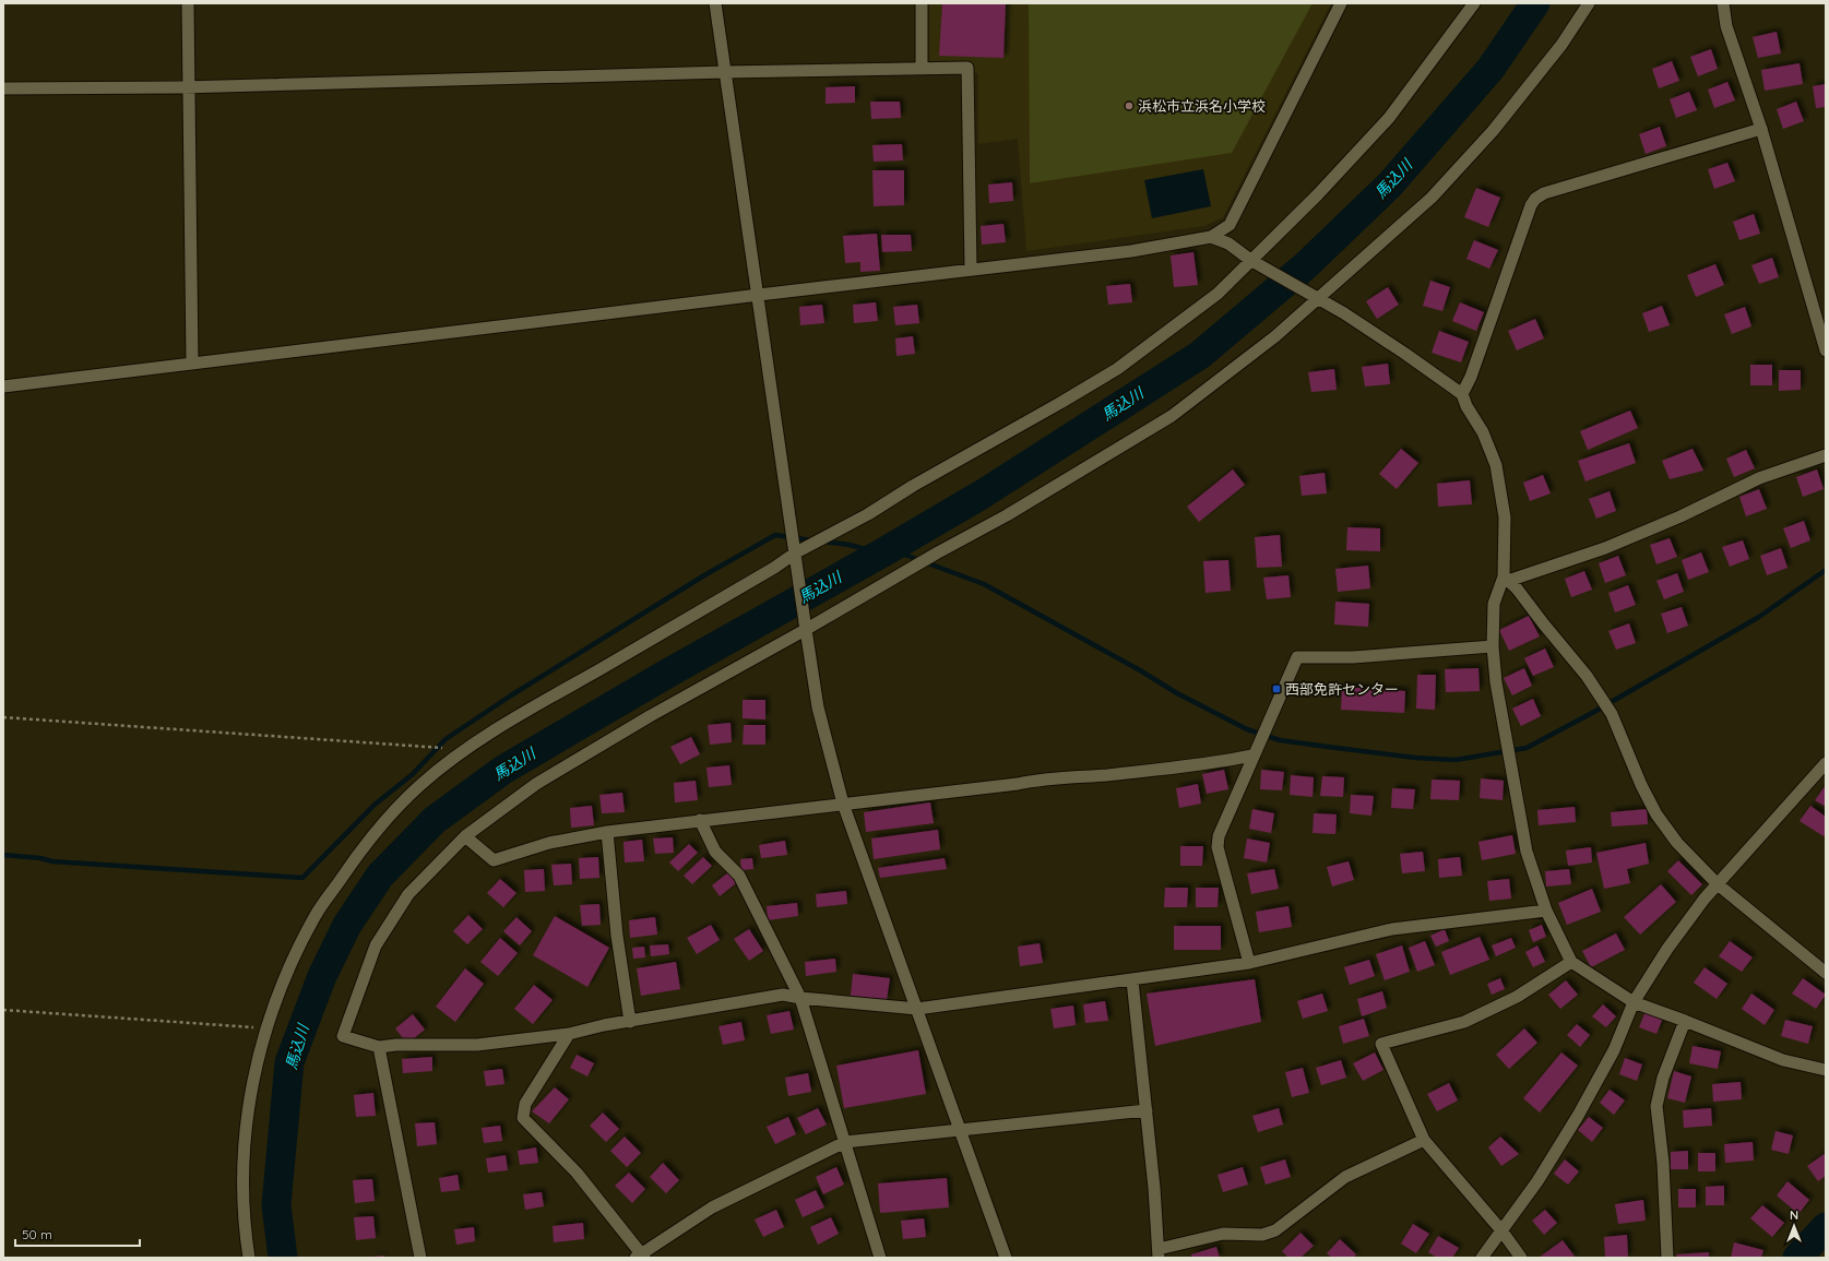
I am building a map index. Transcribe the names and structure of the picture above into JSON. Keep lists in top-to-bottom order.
{
  "water": ["馬込川"],
  "places": {
    "other": ["浜松市立浜名小学校"],
    "transit": ["西部免許センター"]
  },
  "scale_bar": "50 m",
  "north": "top"
}
